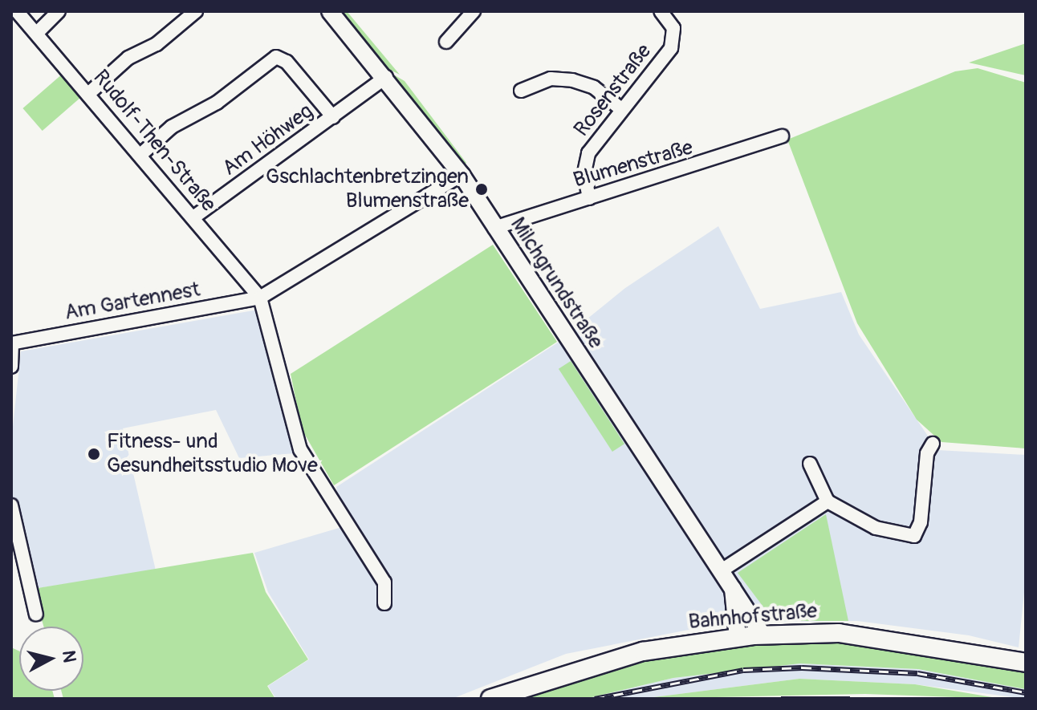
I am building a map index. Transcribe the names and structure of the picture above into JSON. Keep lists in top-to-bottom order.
{
  "streets": {
    "main road": ["Bahnhofstraße"],
    "street": [
      "Rosenstraße",
      "Am Höhweg",
      "Rudolf-Then-Straße",
      "Blumenstraße",
      "Milchgrundstraße",
      "Am Gartennest"
    ]
  },
  "crossings": [
    ["Rosenstraße", "Blumenstraße"],
    ["Am Höhweg", "Rudolf-Then-Straße"],
    ["Am Höhweg", "Milchgrundstraße"],
    ["Rudolf-Then-Straße", "Am Gartennest"],
    ["Blumenstraße", "Milchgrundstraße"],
    ["Milchgrundstraße", "Bahnhofstraße"]
  ],
  "places": ["Gschlachtenbretzingen Blumenstraße", "Fitness- und Gesundheitsstudio Move"],
  "north": "right"
}
